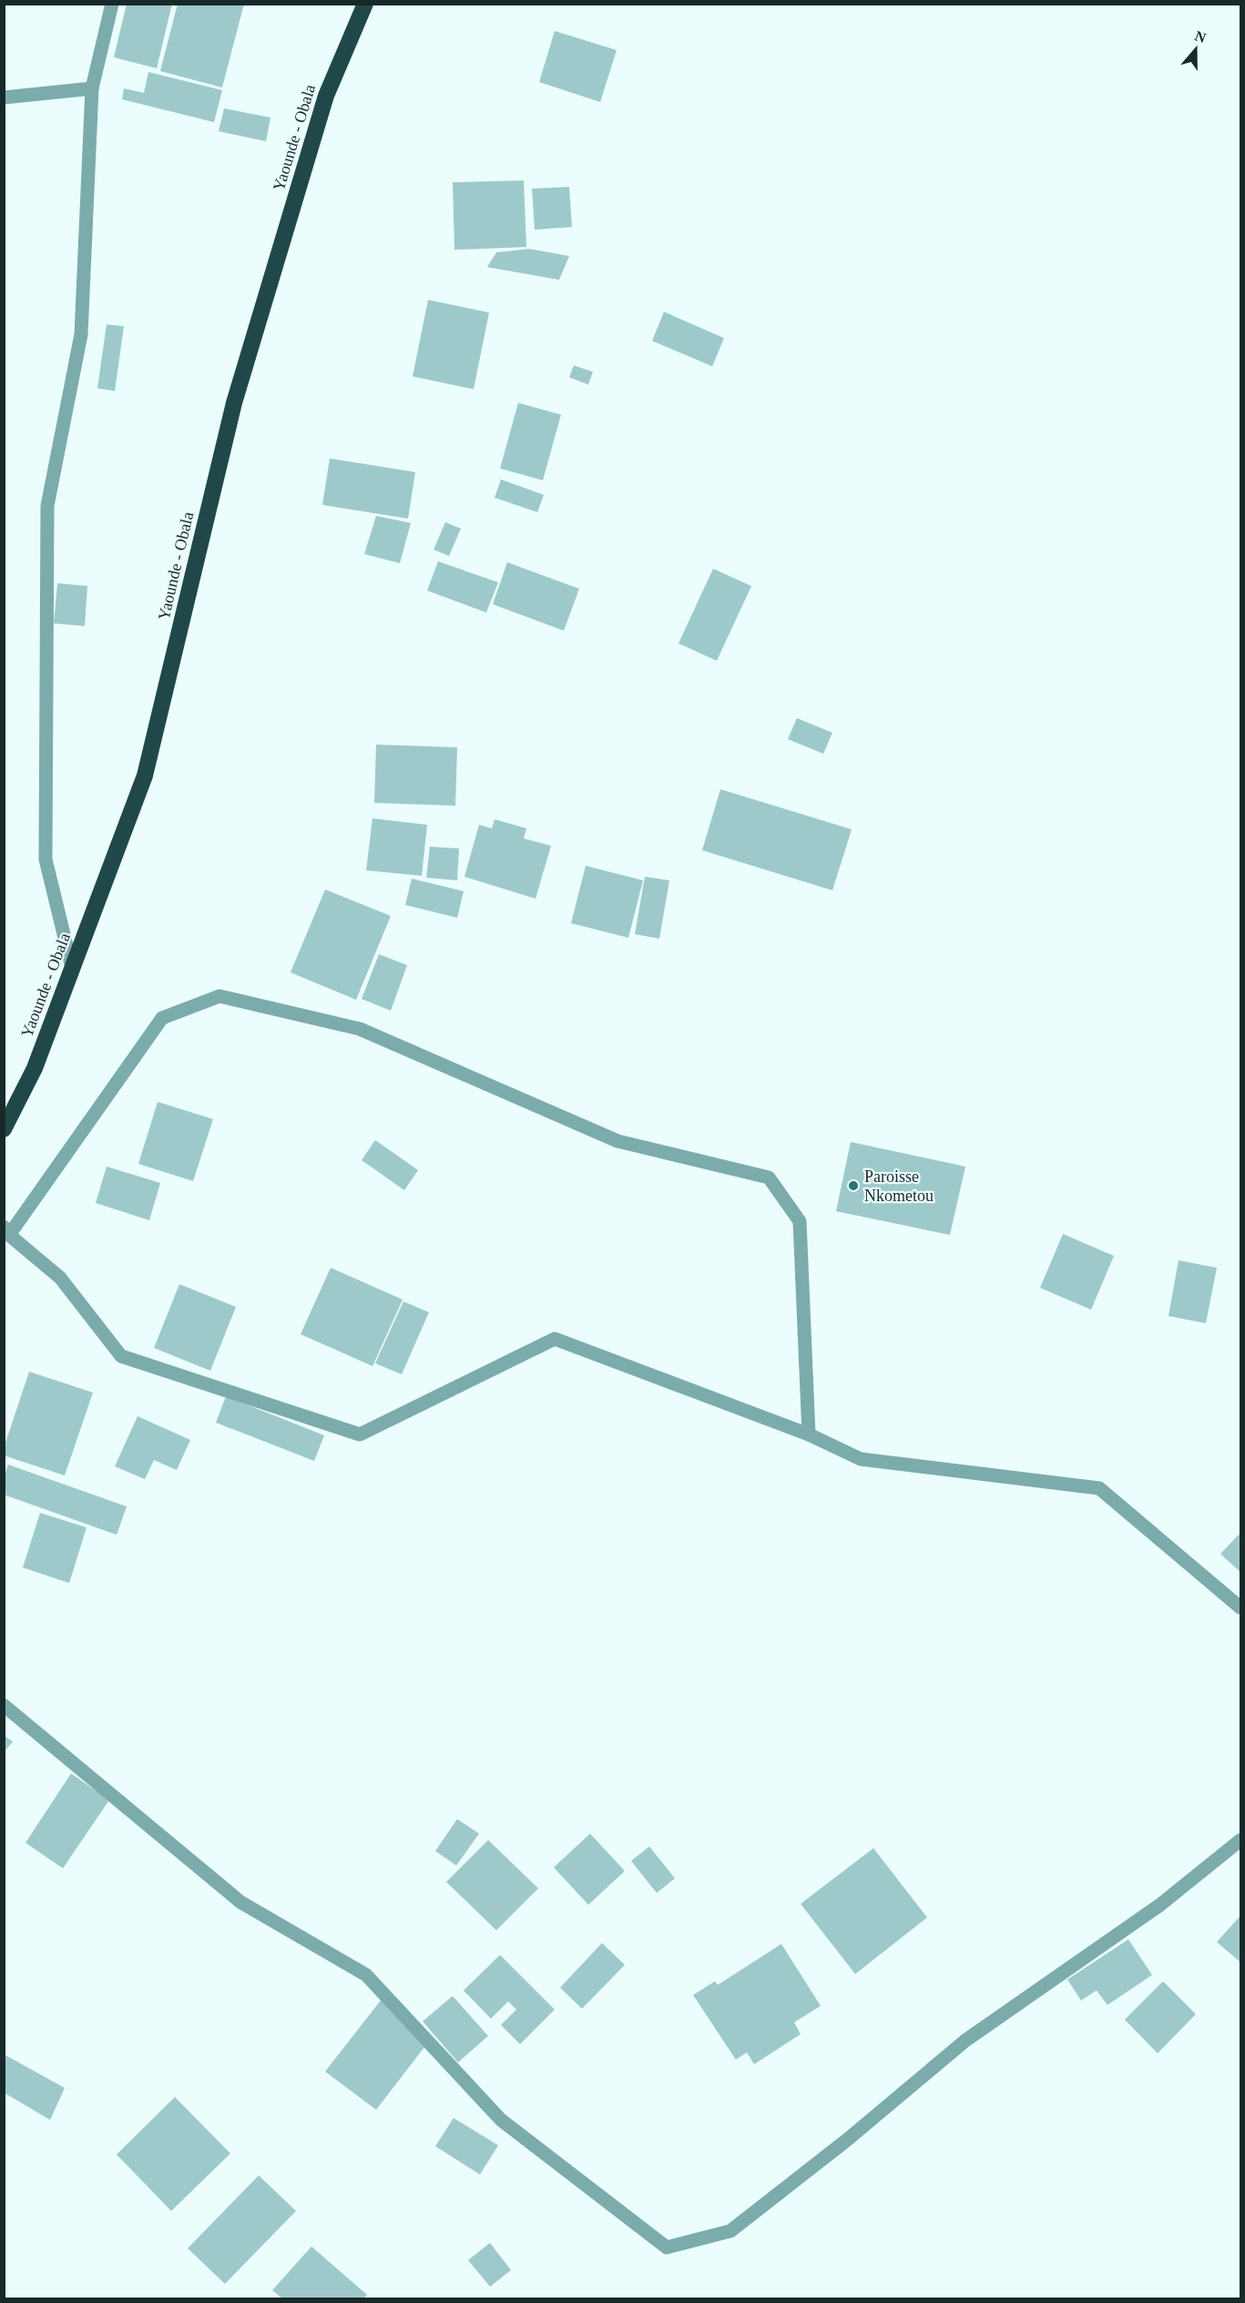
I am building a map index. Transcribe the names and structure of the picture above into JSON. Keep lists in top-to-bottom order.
{
  "streets": {
    "highway": ["Yaounde - Obala"]
  },
  "places": ["Paroisse Nkometou"],
  "north": "top"
}
